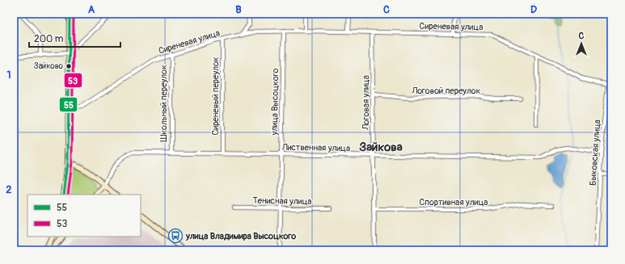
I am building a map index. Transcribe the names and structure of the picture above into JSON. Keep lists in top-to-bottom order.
{
  "streets": {
    "street": [
      "Сиреневая улица",
      "Логовой переулок",
      "Сиреневый переулок",
      "улица Высоцкого",
      "Логовая улица",
      "Школьный переулок",
      "Лиственная улица",
      "Быковская улица",
      "Тенисная улица",
      "Спортивная улица"
    ]
  },
  "crossings": [
    ["Сиреневая улица", "Сиреневый переулок"],
    ["Сиреневая улица", "улица Высоцкого"],
    ["Сиреневая улица", "Логовая улица"],
    ["Сиреневая улица", "Школьный переулок"],
    ["Сиреневая улица", "Быковская улица"],
    ["Логовой переулок", "Логовая улица"],
    ["Сиреневый переулок", "Лиственная улица"],
    ["улица Высоцкого", "Лиственная улица"],
    ["улица Высоцкого", "Тенисная улица"],
    ["Логовая улица", "Лиственная улица"],
    ["Логовая улица", "Спортивная улица"],
    ["Школьный переулок", "Лиственная улица"],
    ["Лиственная улица", "Быковская улица"]
  ],
  "districts": ["Зайкова"],
  "places": {
    "other": ["Зайково"],
    "bus stop": ["улица Владимира Высоцкого"]
  },
  "lines": ["transit line 55", "transit line 53"],
  "legend": ["55", "53"],
  "scale_bar": "200 m",
  "north": "top",
  "grid": {
    "columns": [
      "A",
      "B",
      "C",
      "D"
    ],
    "rows": ["1", "2"]
  }
}
